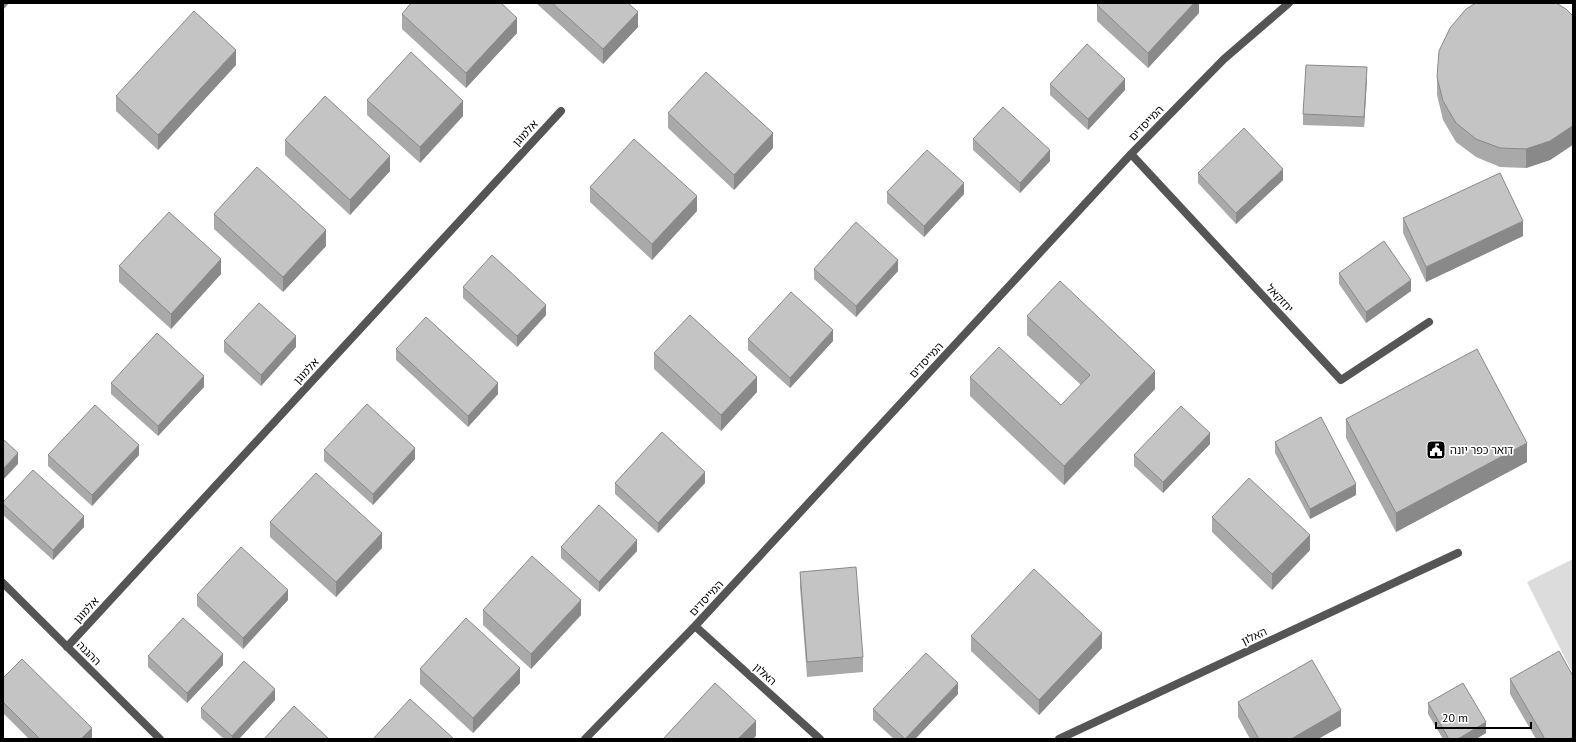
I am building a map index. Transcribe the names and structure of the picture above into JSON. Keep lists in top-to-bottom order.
{
  "streets": {
    "street": [
      "המייסדים",
      "אלמוגן",
      "יחזקאל",
      "האלון",
      "ההגנה"
    ]
  },
  "crossings": [
    ["המייסדים", "יחזקאל"],
    ["המייסדים", "האלון"],
    ["אלמוגן", "ההגנה"]
  ],
  "places": {
    "public building": ["דואר כפר יונה"]
  },
  "scale_bar": "20 m"
}
